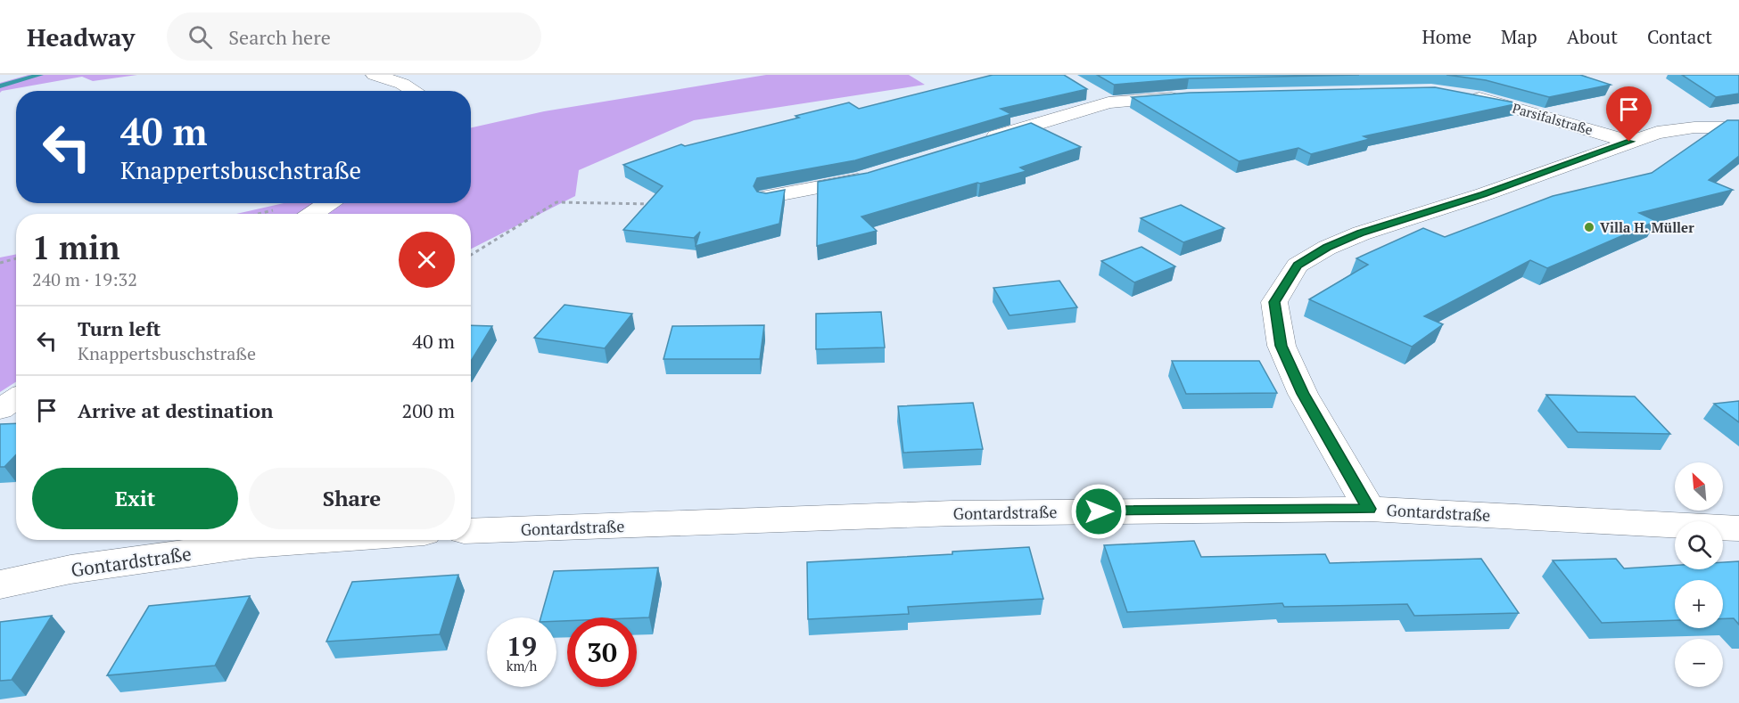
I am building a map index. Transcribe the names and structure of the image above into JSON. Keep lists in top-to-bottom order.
{
  "streets": {
    "street": ["Parsifalstraße", "Gontardstraße"]
  },
  "places": ["Villa H. Müller"],
  "north": "top left",
  "page": {
    "header": "Headway",
    "search": "Search here",
    "nav": [
      "Home",
      "Map",
      "About",
      "Contact"
    ],
    "turn": ["40 m", "Knappertsbuschstraße"],
    "heading": ["1 min", "240 m · 19:32"],
    "list": [
      {
        "name": "Turn left",
        "note": "Knappertsbuschstraße",
        "value": "40 m"
      },
      {
        "name": "Arrive at destination",
        "value": "200 m"
      }
    ],
    "buttons": ["Exit", "Share"],
    "map_buttons": ["+", "−"],
    "speed": "19 km/h",
    "limit": "30"
  }
}
